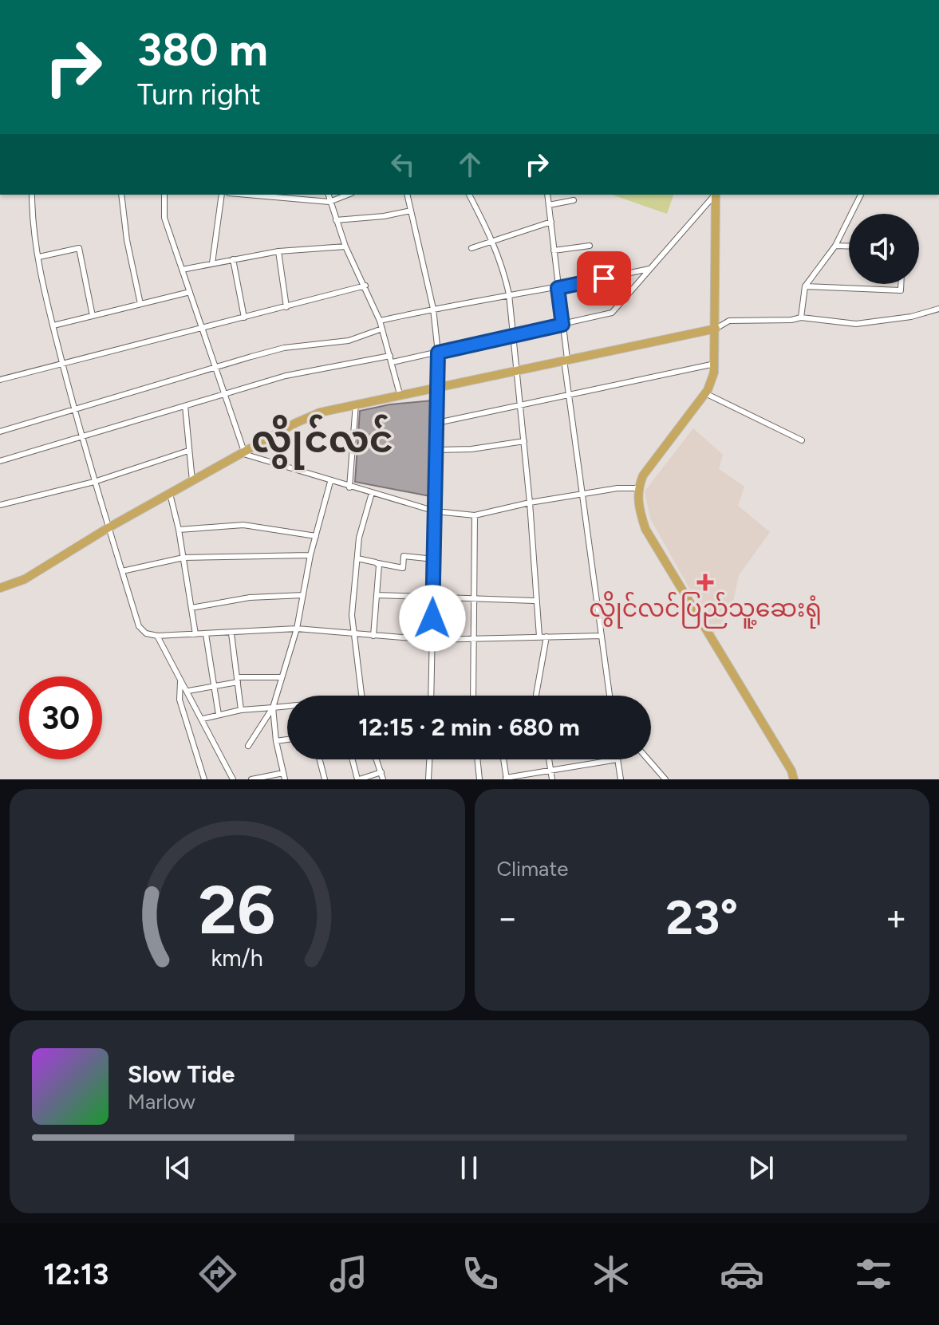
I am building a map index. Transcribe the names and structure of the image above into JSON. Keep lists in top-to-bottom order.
{
  "districts": ["လွိုင်လင်"],
  "places": {
    "health": ["လွိုင်လင်ပြည်သူ့ဆေးရုံ"]
  },
  "page": {
    "turn": ["380 m", "Turn right"],
    "limit": "30",
    "trip": "12:15 · 2 min · 680 m",
    "tile": "Climate",
    "heat": ["−", "23°", "+"],
    "song": ["Slow Tide", "Marlow"],
    "tabs": "12:13",
    "gauge": ["26", "km/h"]
  }
}
